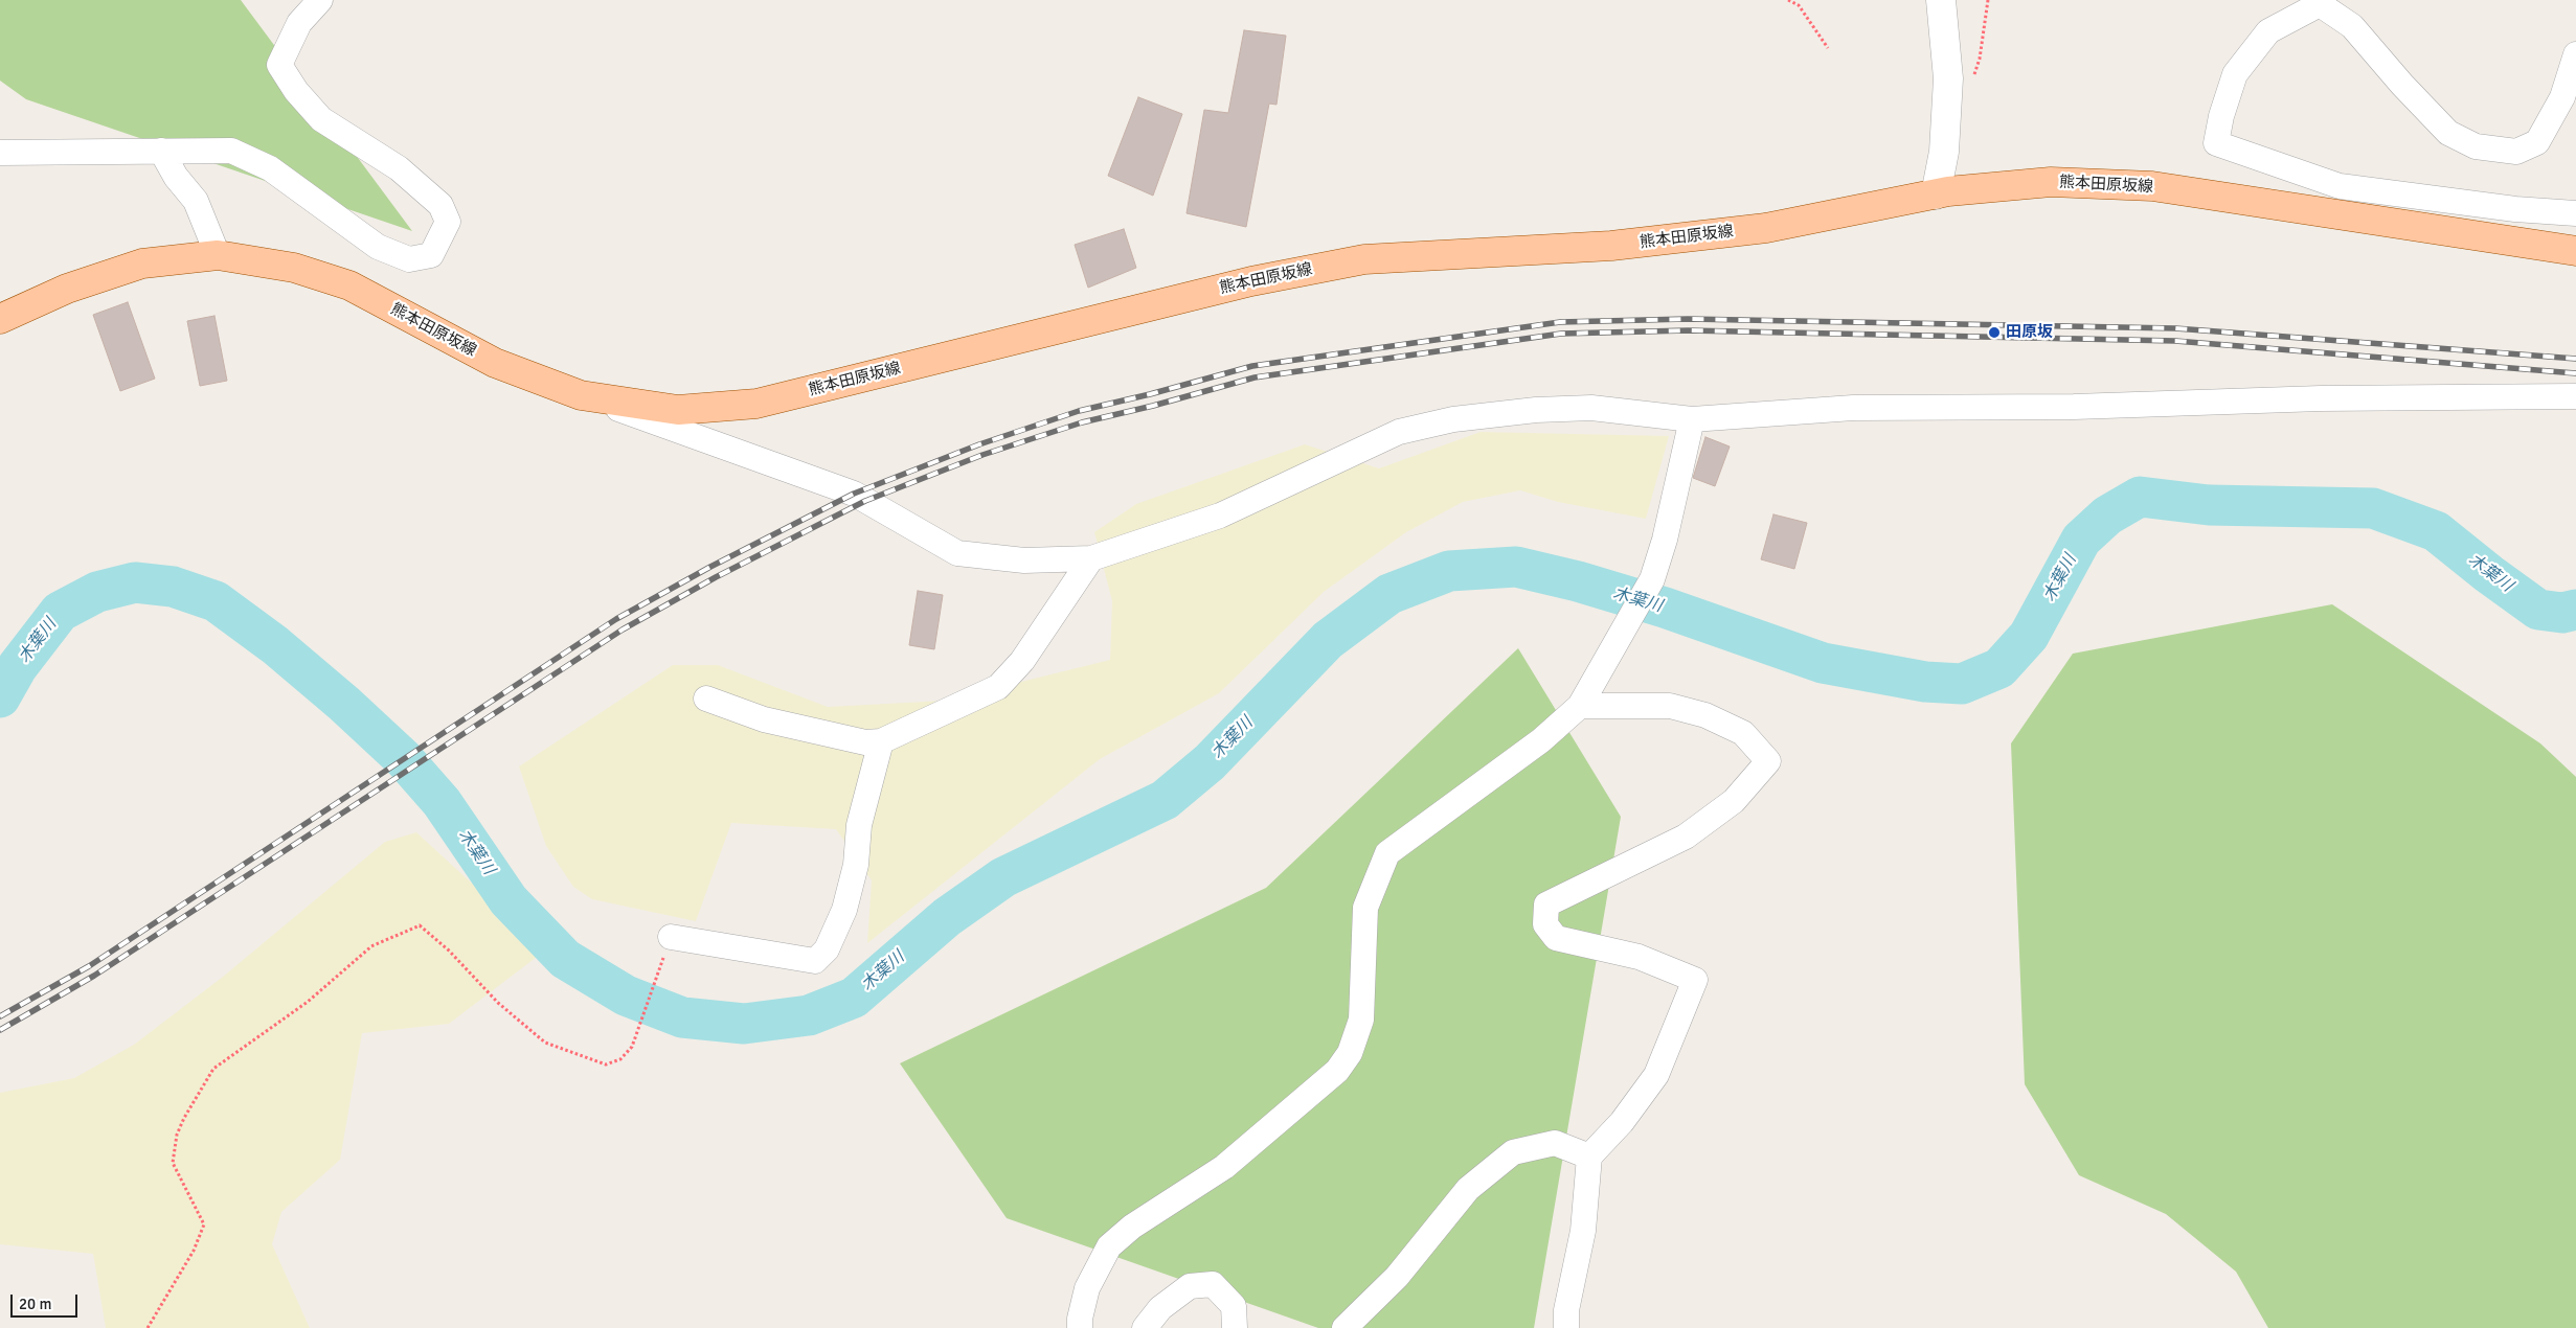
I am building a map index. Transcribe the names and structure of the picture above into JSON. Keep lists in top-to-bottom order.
{
  "streets": {
    "main road": ["熊本田原坂線"]
  },
  "water": ["木葉川"],
  "places": ["田原坂"],
  "scale_bar": "20 m"
}
